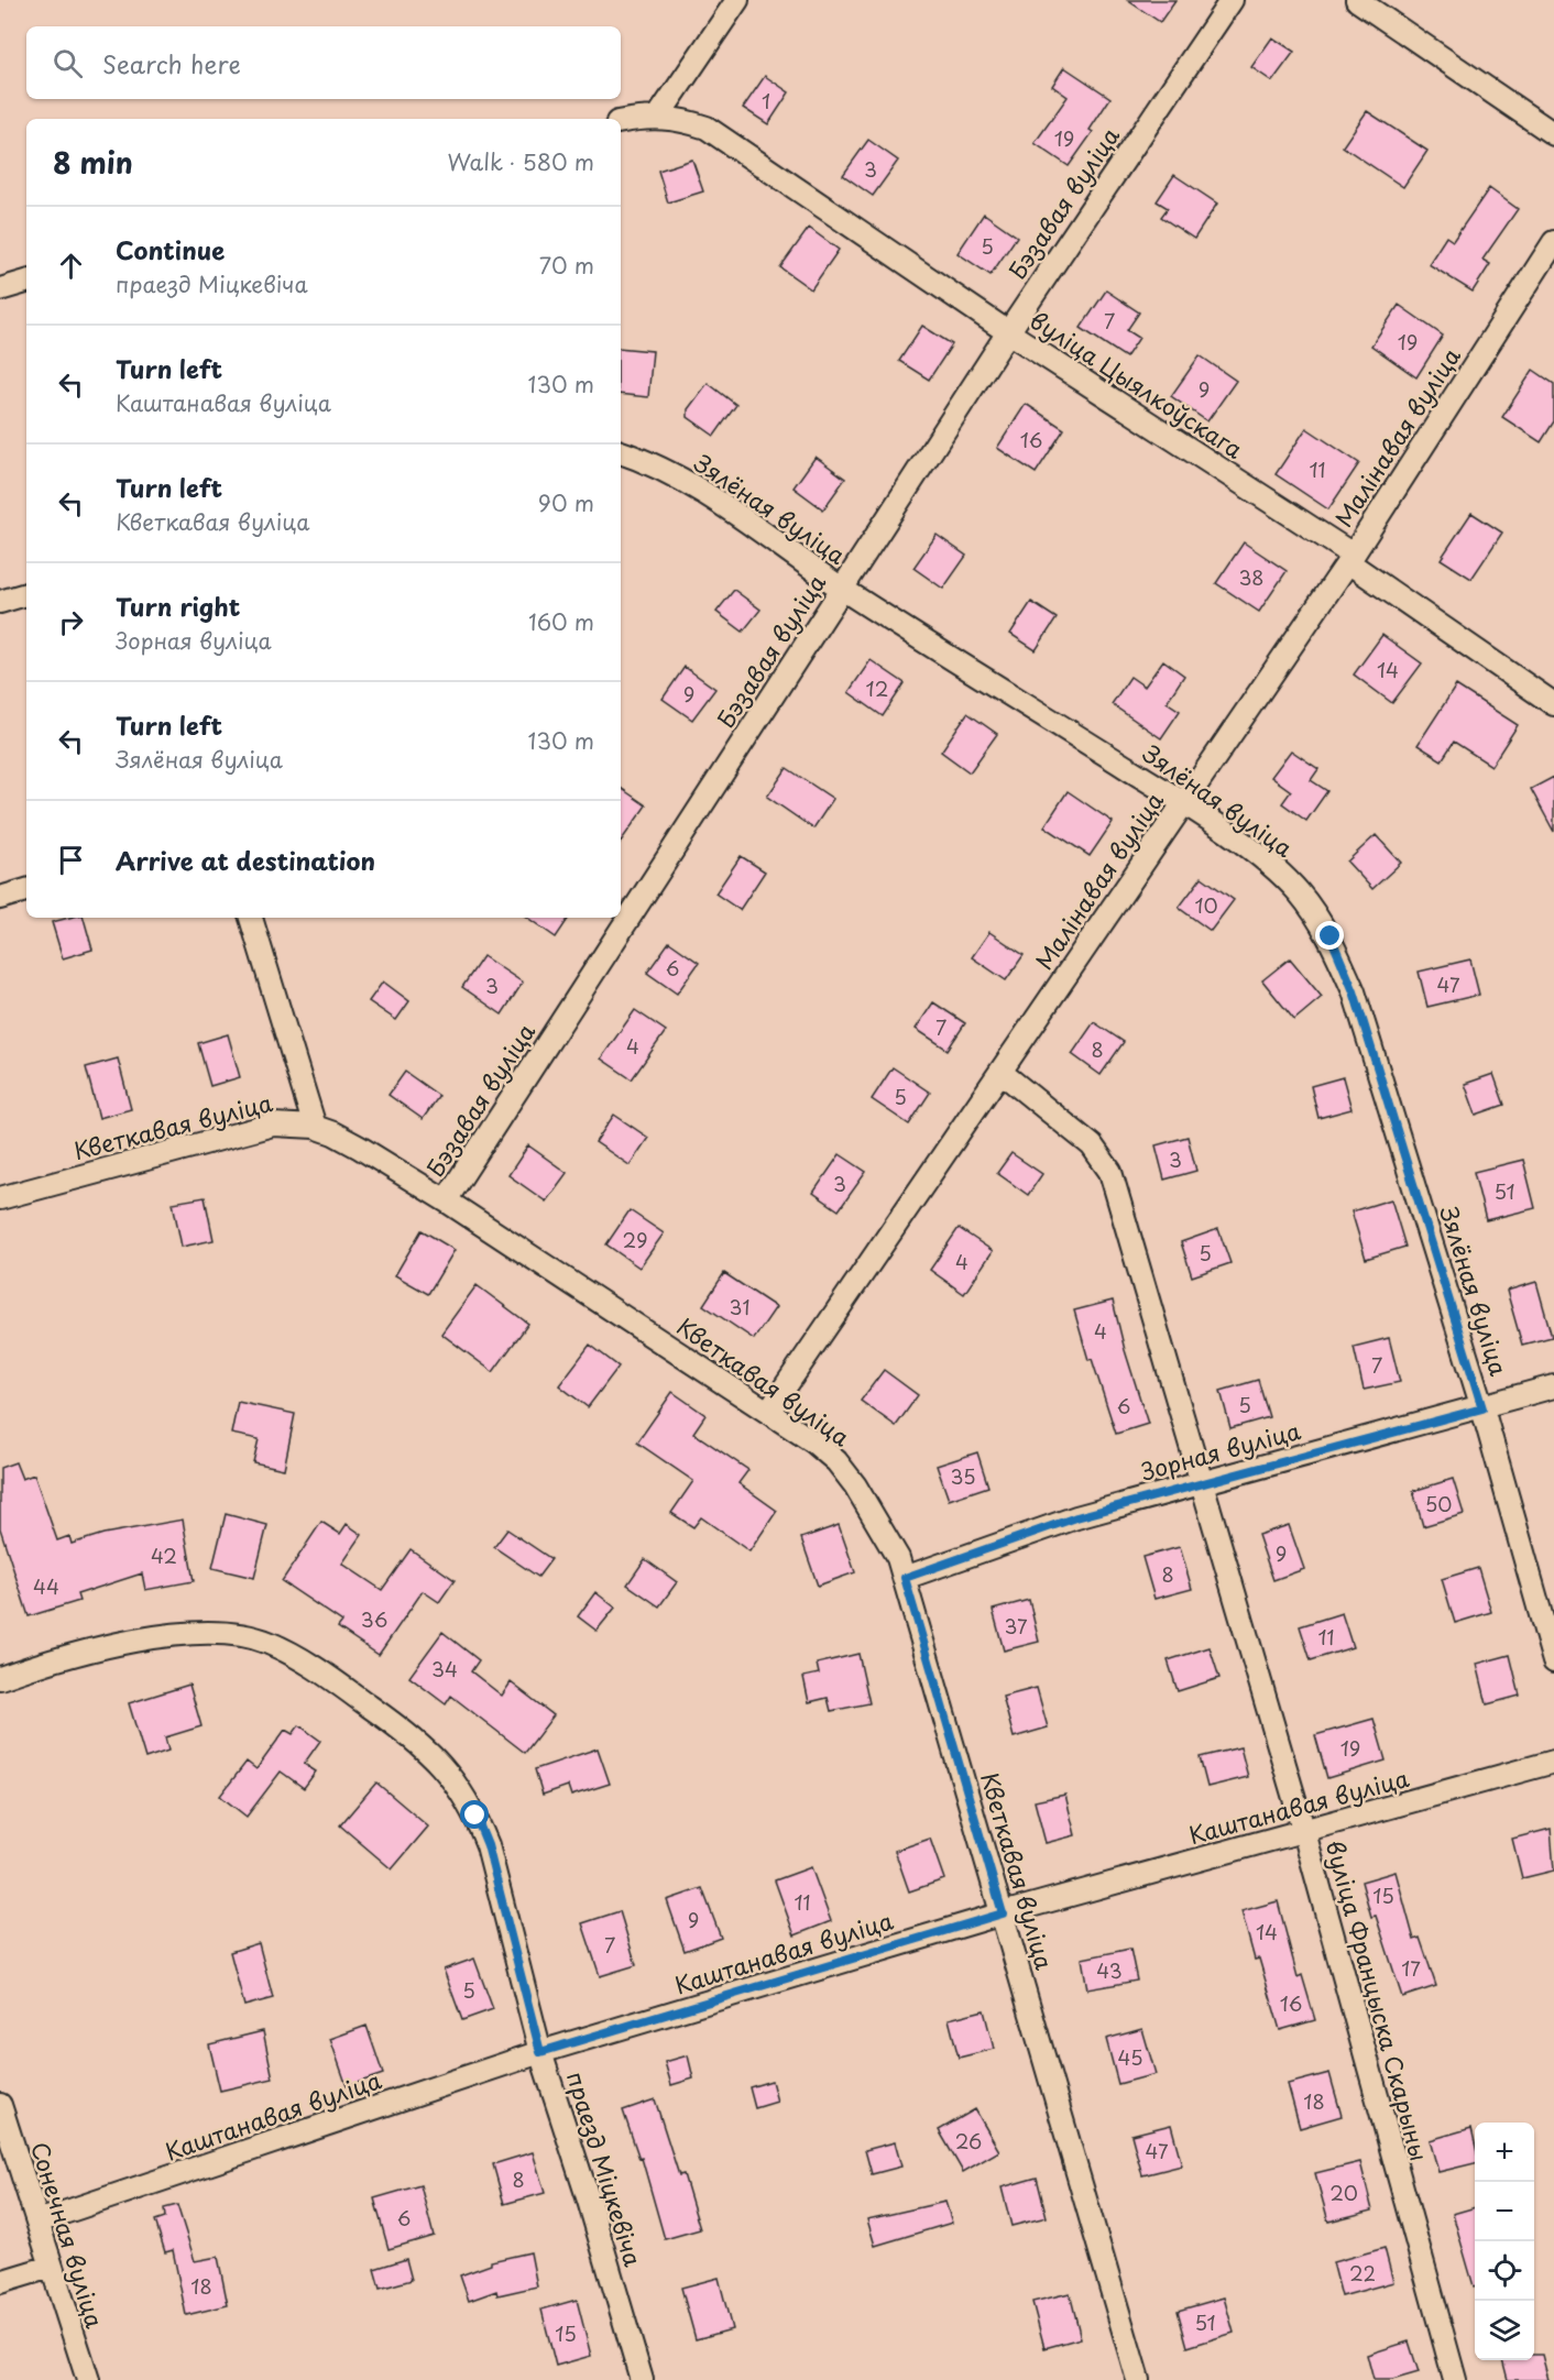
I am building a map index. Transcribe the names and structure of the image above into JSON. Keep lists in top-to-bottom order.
{
  "streets": {
    "street": [
      "Бэзавая вуліца",
      "вуліца Цыялкоўскага",
      "Малінавая вуліца",
      "Зялёная вуліца",
      "Кветкавая вуліца",
      "Зорная вуліца",
      "Каштанавая вуліца",
      "вуліца Францыска Скарыны",
      "праезд Міцкевіча",
      "Сонечная вуліца"
    ]
  },
  "crossings": [
    ["Бэзавая вуліца", "вуліца Цыялкоўскага"],
    ["Бэзавая вуліца", "Зялёная вуліца"],
    ["Бэзавая вуліца", "Кветкавая вуліца"],
    ["вуліца Цыялкоўскага", "Малінавая вуліца"],
    ["Малінавая вуліца", "Зялёная вуліца"],
    ["Малінавая вуліца", "Кветкавая вуліца"],
    ["Малінавая вуліца", "вуліца Францыска Скарыны"],
    ["Зялёная вуліца", "Зорная вуліца"],
    ["Кветкавая вуліца", "Зорная вуліца"],
    ["Кветкавая вуліца", "Каштанавая вуліца"],
    ["Зорная вуліца", "вуліца Францыска Скарыны"],
    ["Каштанавая вуліца", "вуліца Францыска Скарыны"],
    ["Каштанавая вуліца", "праезд Міцкевіча"],
    ["Каштанавая вуліца", "Сонечная вуліца"]
  ],
  "house_numbers": [
    "1",
    "19",
    "3",
    "5",
    "7",
    "19",
    "9",
    "16",
    "11",
    "38",
    "14",
    "12",
    "9",
    "10",
    "6",
    "47",
    "3",
    "7",
    "4",
    "8",
    "5",
    "3",
    "3",
    "51",
    "29",
    "5",
    "4",
    "31",
    "4",
    "7",
    "5",
    "6",
    "35",
    "50",
    "9",
    "42",
    "8",
    "44",
    "36",
    "37",
    "11",
    "34",
    "19",
    "15",
    "11",
    "9",
    "14",
    "7",
    "17",
    "43",
    "5",
    "16",
    "45",
    "18",
    "26",
    "47",
    "8",
    "20",
    "6",
    "22",
    "18",
    "51",
    "15"
  ],
  "page": {
    "search": "Search here",
    "heading": ["8 min", "Walk · 580 m"],
    "list": [
      ["Continue", "праезд Міцкевіча", "70 m"],
      ["Turn left", "Каштанавая вуліца", "130 m"],
      ["Turn left", "Кветкавая вуліца", "90 m"],
      ["Turn right", "Зорная вуліца", "160 m"],
      ["Turn left", "Зялёная вуліца", "130 m"],
      "Arrive at destination"
    ],
    "map_buttons": ["+", "−"]
  }
}
